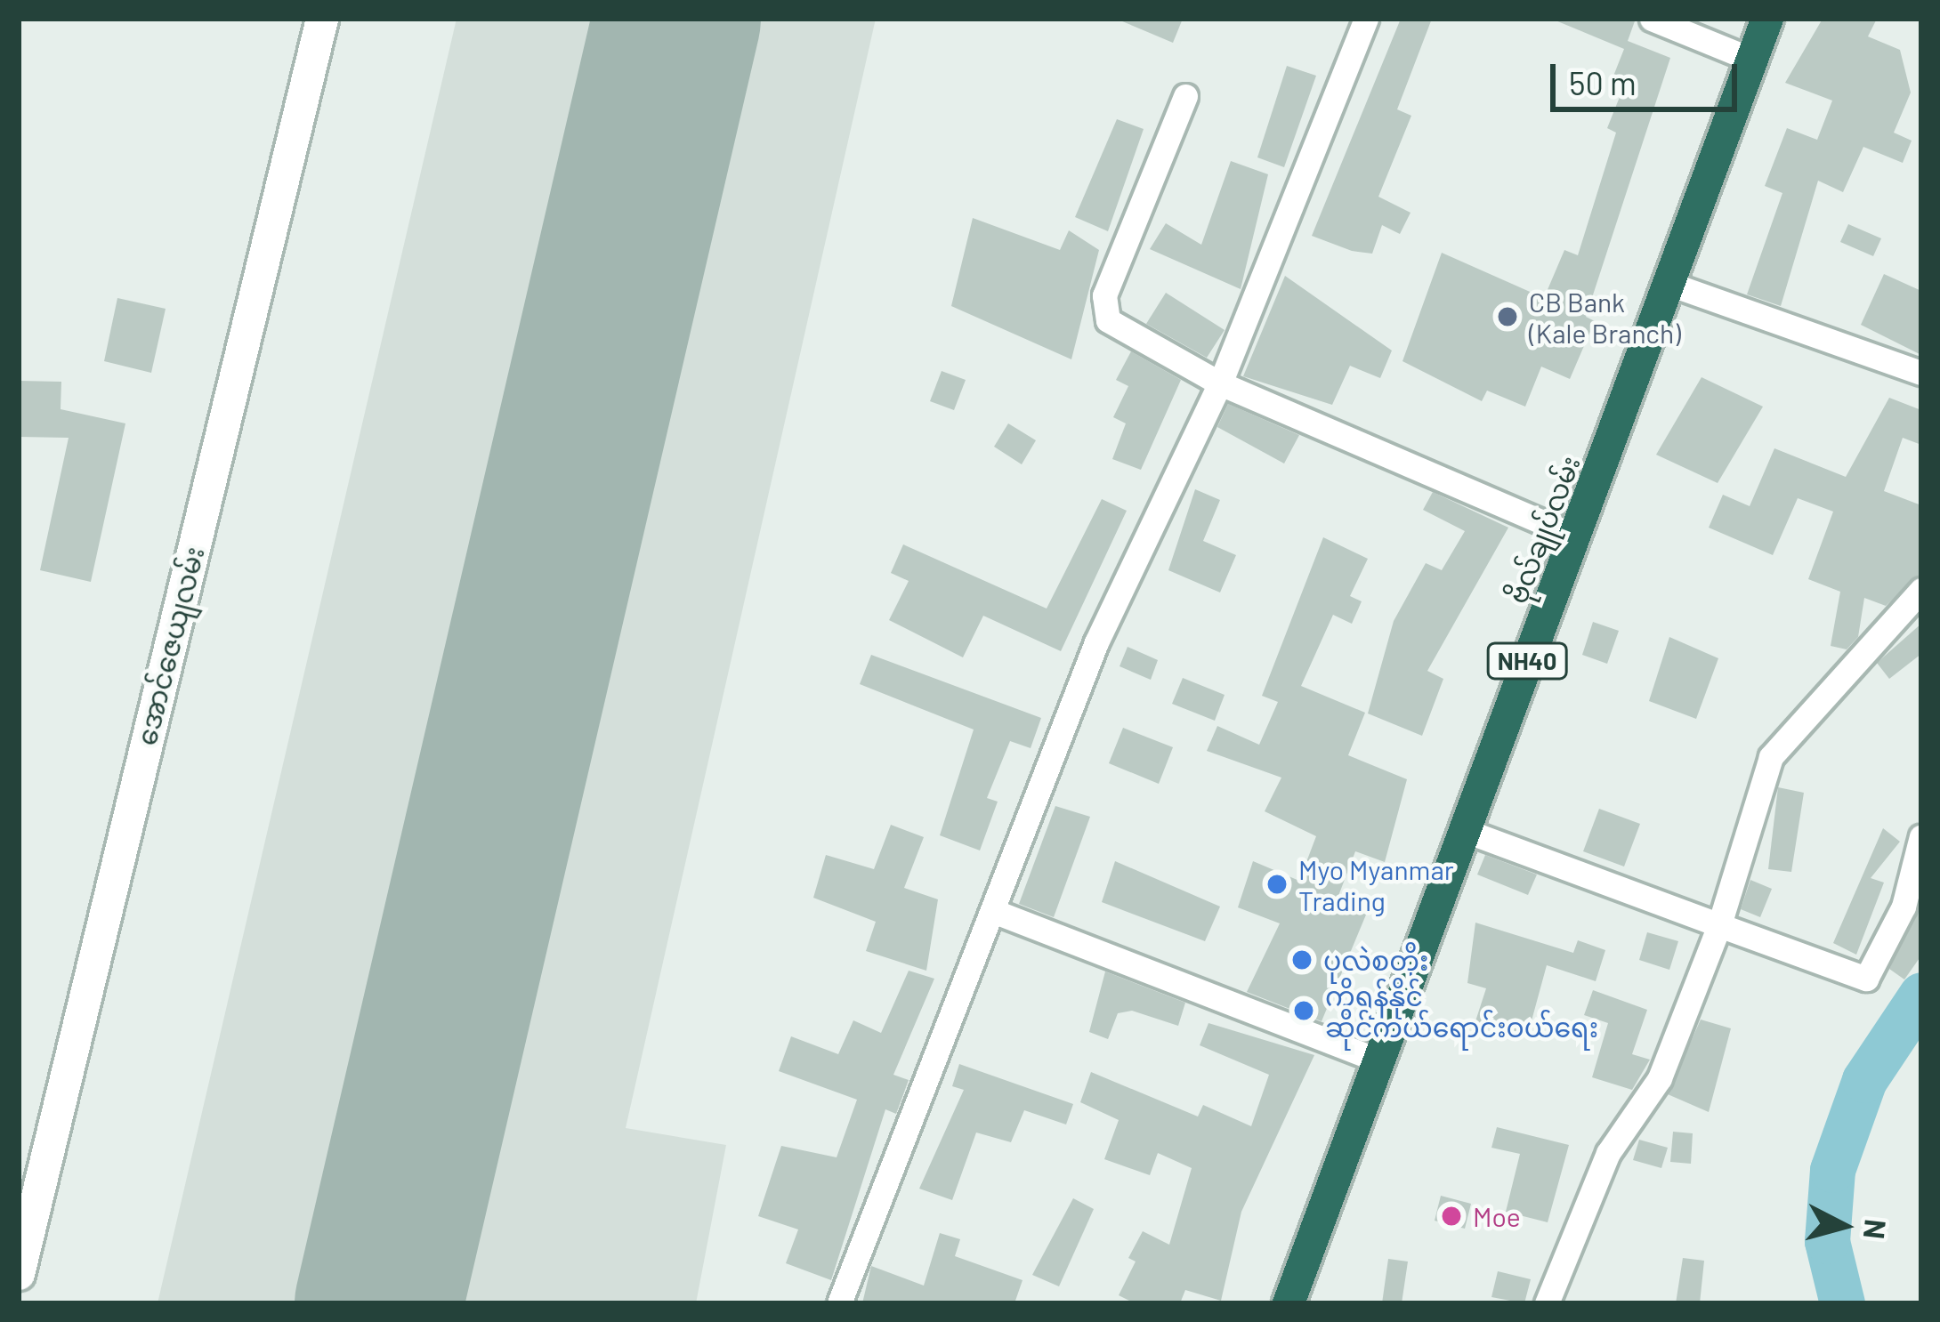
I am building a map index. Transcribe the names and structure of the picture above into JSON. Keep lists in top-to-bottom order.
{
  "streets": {
    "highway": ["ဗိုလ်ချုပ်လမ်း", "NH40"],
    "street": ["အောင်ဇေယျလမ်း"]
  },
  "places": [
    "CB Bank (Kale Branch)",
    "Myo Myanmar Trading",
    "ပုလဲစတိုး",
    "ကိုရန်နိုင် ဆိုင်ကယ်ရောင်းဝယ်ရေး",
    "Moe"
  ],
  "scale_bar": "50 m",
  "north": "right"
}
